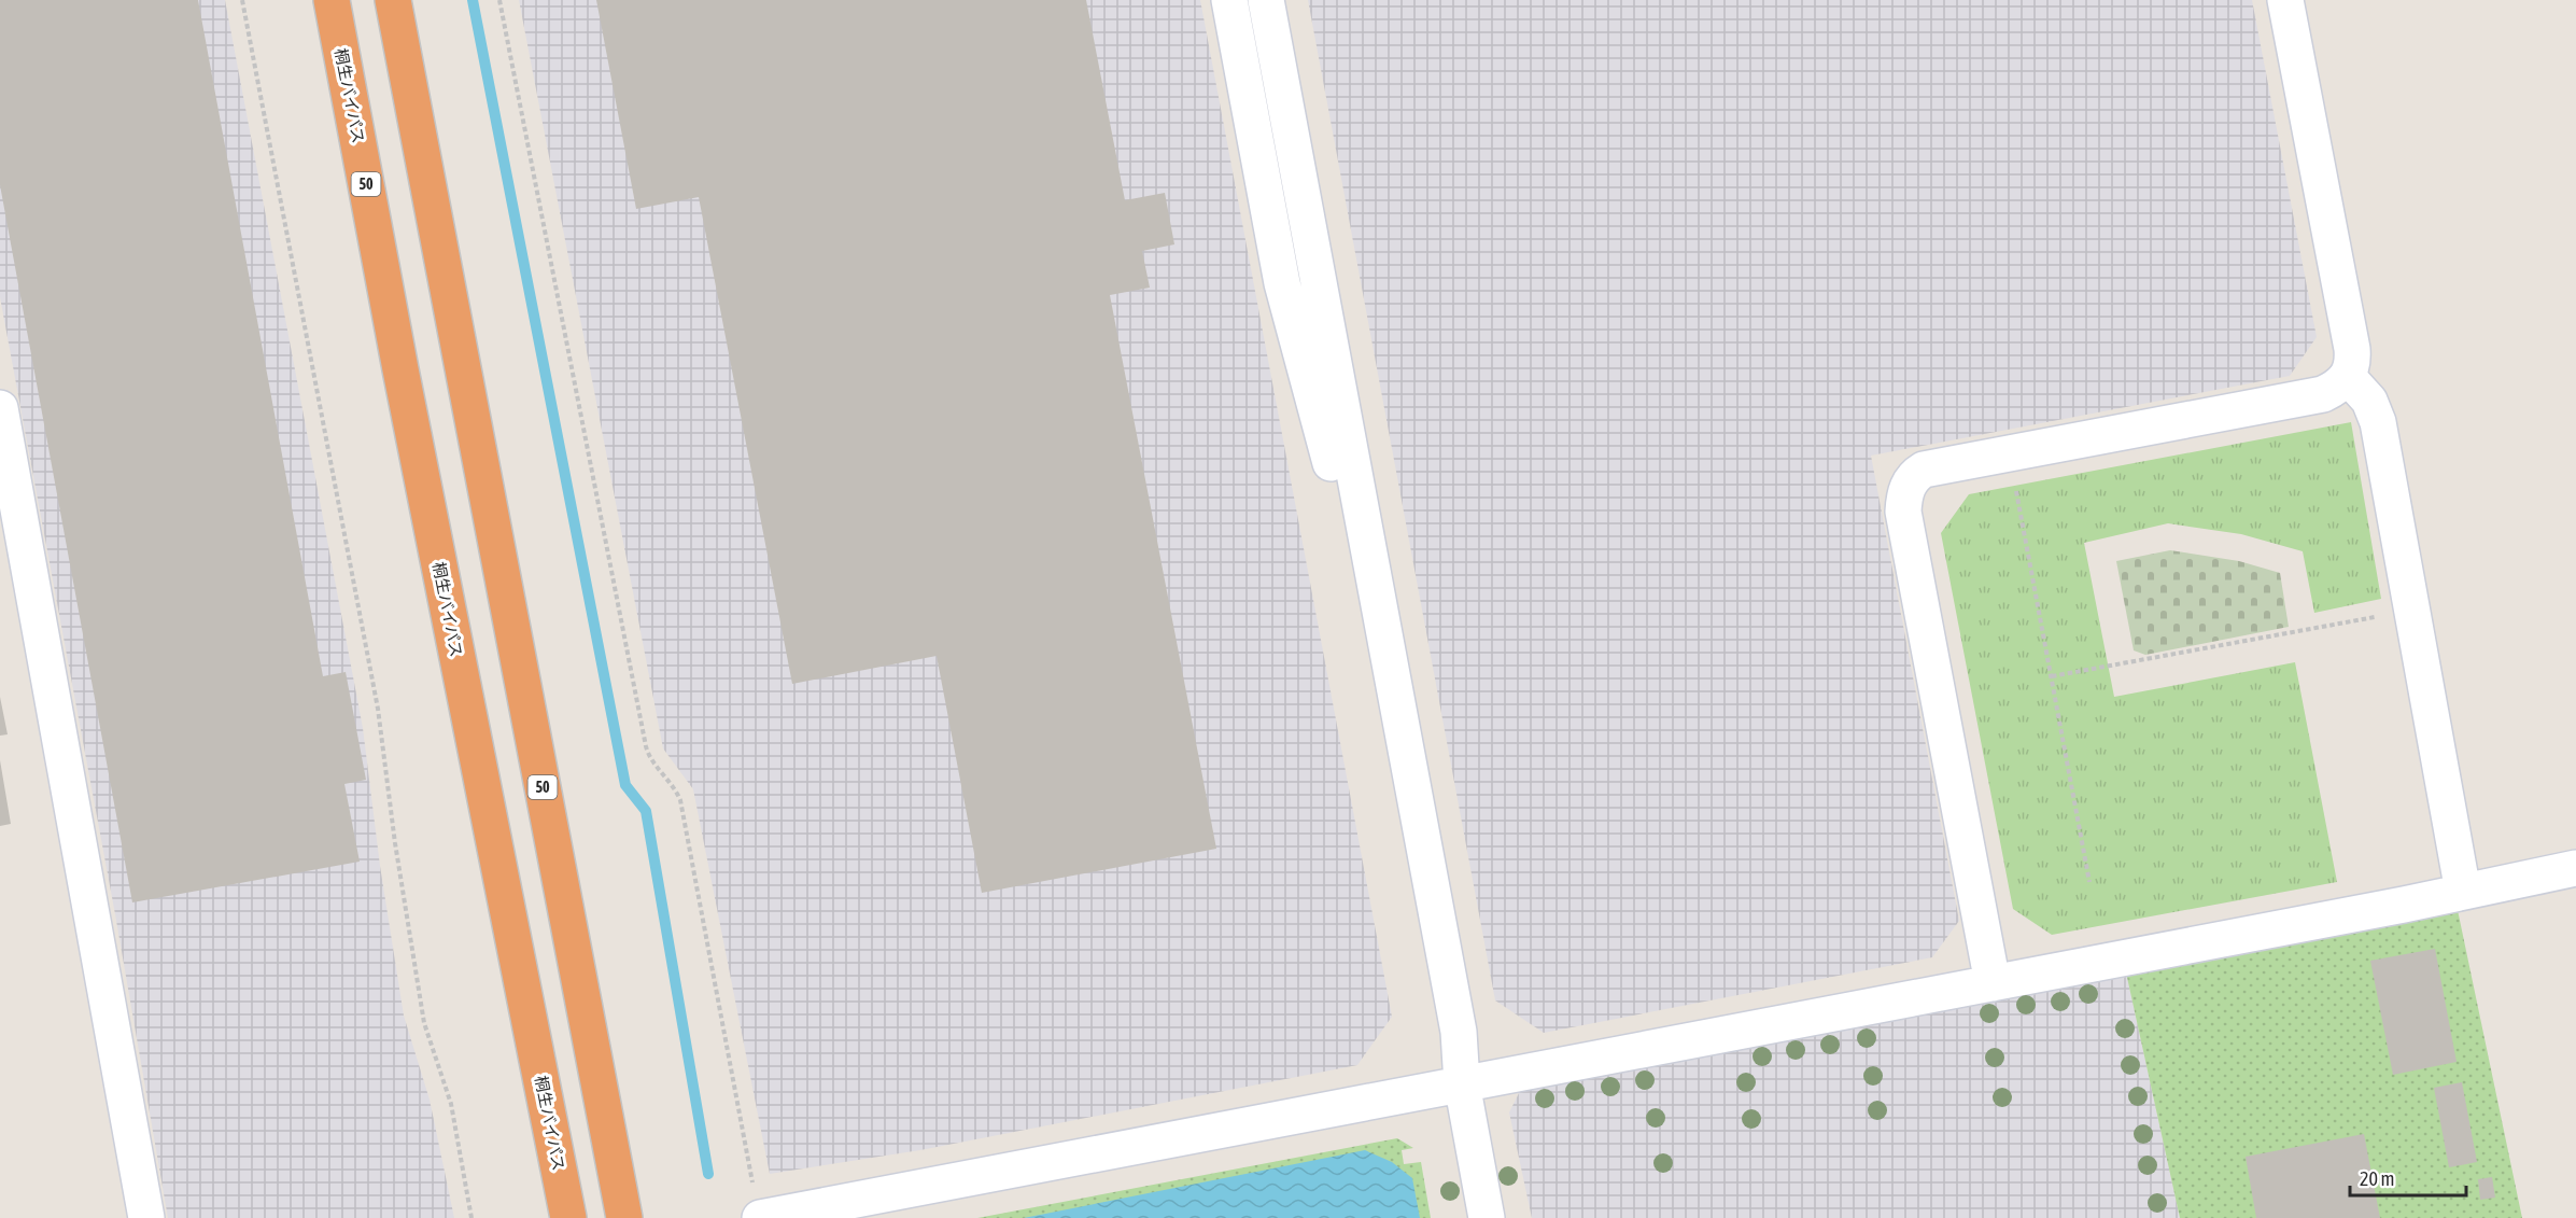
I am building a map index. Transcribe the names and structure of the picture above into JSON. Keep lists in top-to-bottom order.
{
  "streets": {
    "highway": ["桐生バイパス", "50"]
  },
  "scale_bar": "20 m"
}
